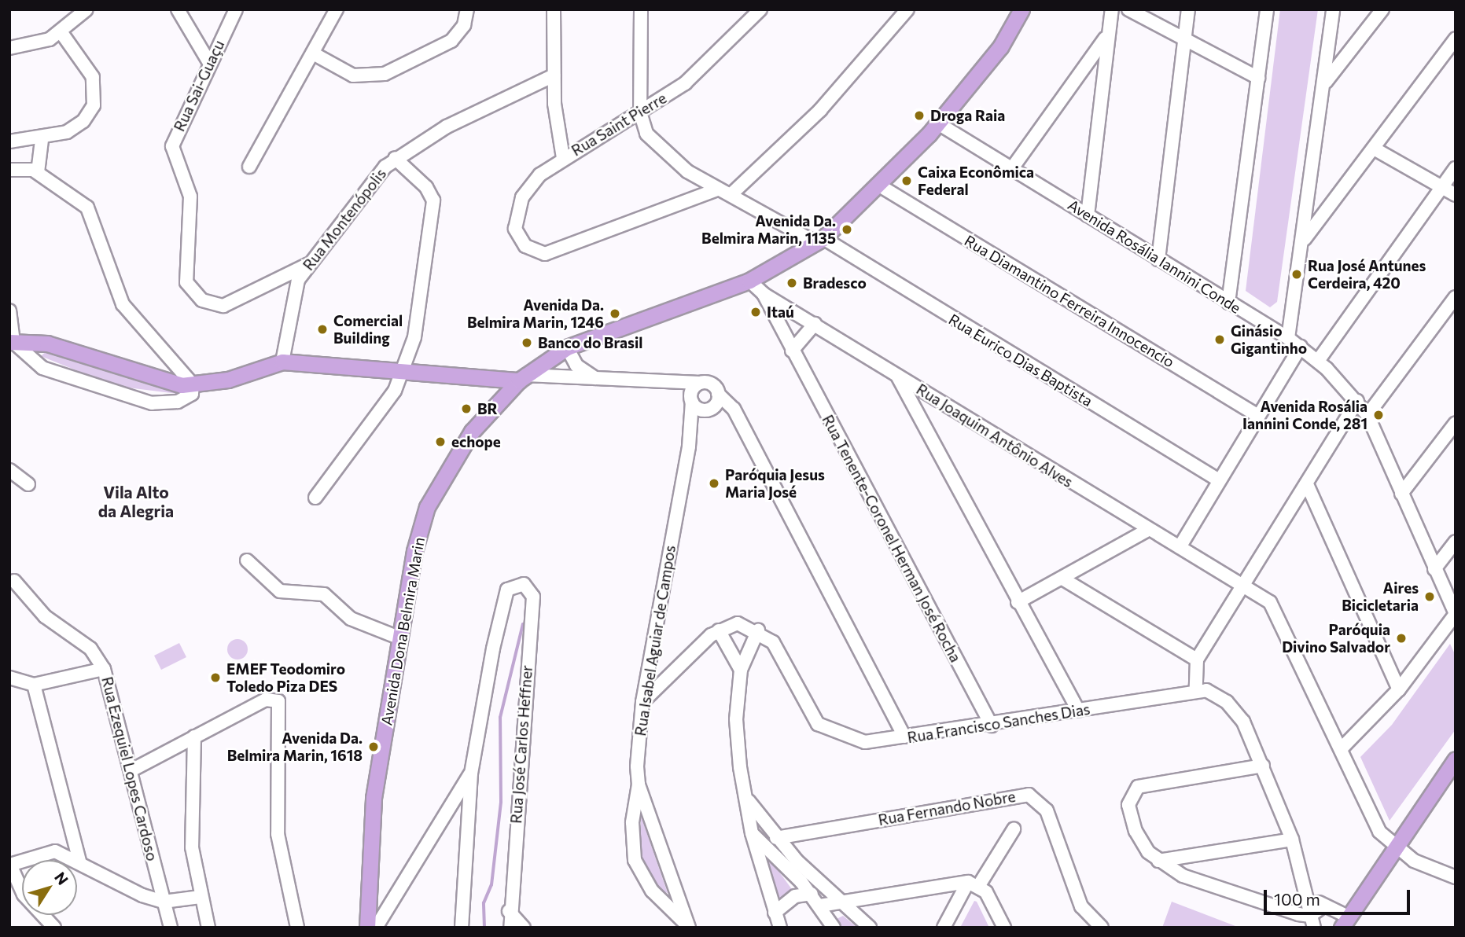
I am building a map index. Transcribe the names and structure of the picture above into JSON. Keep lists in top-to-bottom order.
{
  "streets": {
    "main road": ["Avenida Dona Belmira Marin"],
    "street": [
      "Rua Sai-Guaçu",
      "Rua Saint Pierre",
      "Rua Montenópolis",
      "Avenida Rosália Iannini Conde",
      "Rua Diamantino Ferreira Innocencio",
      "Rua Eurico Dias Baptista",
      "Rua Joaquim Antônio Alves",
      "Rua Tenente-Coronel Herman José Rocha",
      "Rua Isabel Aguiar de Campos",
      "Rua Francisco Sanches Dias",
      "Rua José Carlos Heffner",
      "Rua Ezequiel Lopes Cardoso",
      "Rua Fernando Nobre"
    ]
  },
  "crossings": [
    ["Rua Sai-Guaçu", "Rua Montenópolis"],
    ["Rua Saint Pierre", "Rua Eurico Dias Baptista"],
    ["Avenida Rosália Iannini Conde", "Avenida Dona Belmira Marin"],
    ["Rua Diamantino Ferreira Innocencio", "Avenida Dona Belmira Marin"],
    ["Rua Eurico Dias Baptista", "Avenida Dona Belmira Marin"],
    ["Rua Joaquim Antônio Alves", "Rua Tenente-Coronel Herman José Rocha"],
    ["Rua Joaquim Antônio Alves", "Avenida Dona Belmira Marin"],
    ["Rua Tenente-Coronel Herman José Rocha", "Rua Francisco Sanches Dias"]
  ],
  "districts": ["Vila Alto da Alegria"],
  "places": [
    "Droga Raia",
    "Caixa Econômica Federal",
    "Avenida Da. Belmira Marin, 1135",
    "Rua José Antunes Cerdeira, 420",
    "Bradesco",
    "Itaú",
    "Avenida Da. Belmira Marin, 1246",
    "Comercial Building",
    "Ginásio Gigantinho",
    "Banco do Brasil",
    "BR",
    "Avenida Rosália Iannini Conde, 281",
    "echope",
    "Paróquia Jesus Maria José",
    "Aires Bicicletaria",
    "Paróquia Divino Salvador",
    "EMEF Teodomiro Toledo Piza DES",
    "Avenida Da. Belmira Marin, 1618"
  ],
  "scale_bar": "100 m",
  "north": "top right"
}
